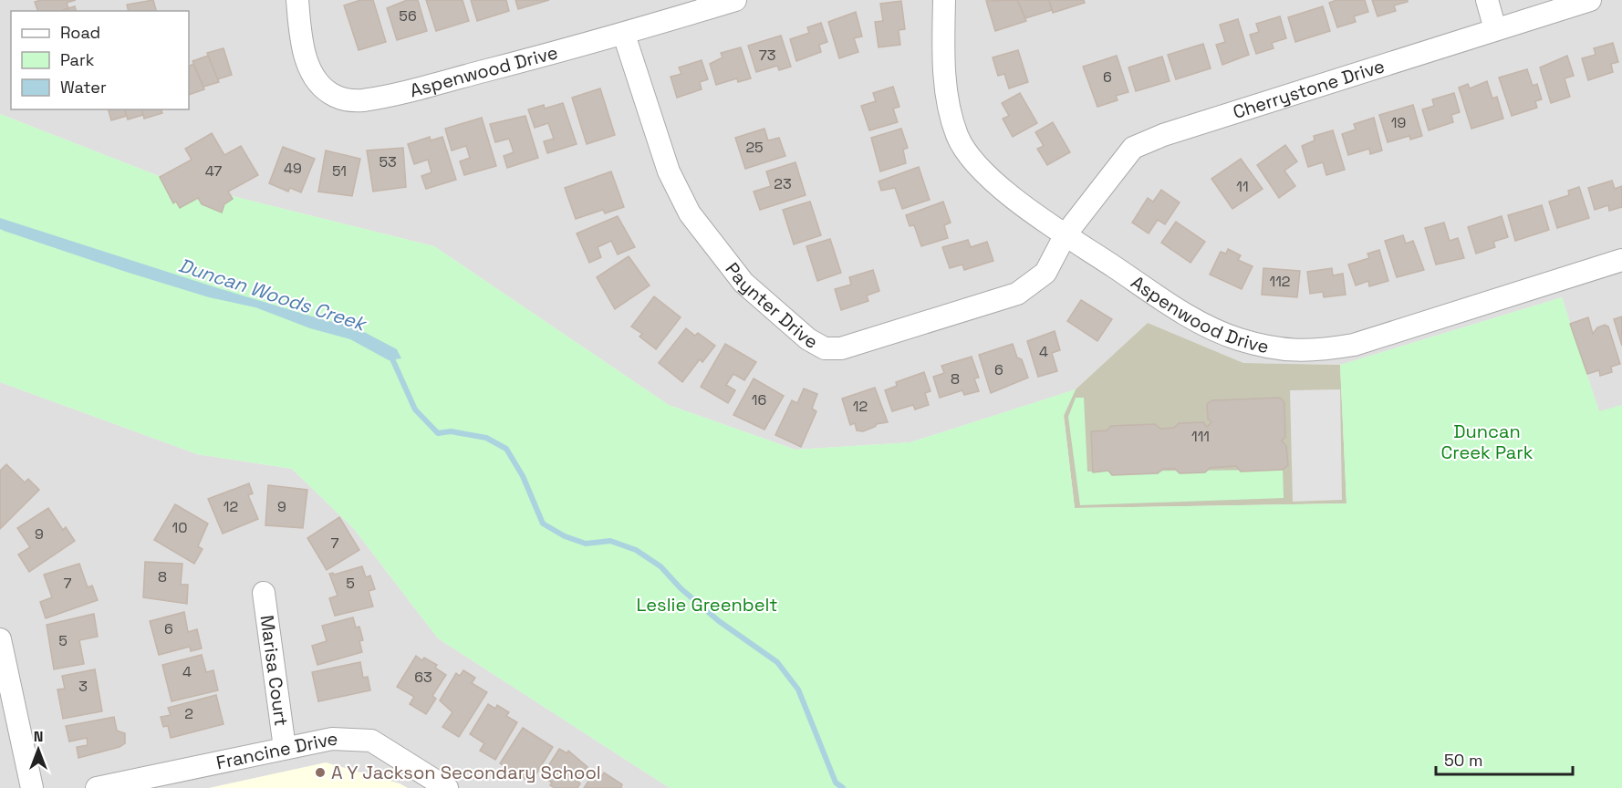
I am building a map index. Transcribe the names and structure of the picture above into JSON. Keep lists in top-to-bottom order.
{
  "streets": {
    "street": [
      "Aspenwood Drive",
      "Cherrystone Drive",
      "Paynter Drive",
      "Marisa Court",
      "Francine Drive"
    ]
  },
  "crossings": [
    ["Aspenwood Drive", "Cherrystone Drive"],
    ["Aspenwood Drive", "Paynter Drive"],
    ["Cherrystone Drive", "Paynter Drive"],
    ["Marisa Court", "Francine Drive"]
  ],
  "water": ["Duncan Woods Creek"],
  "parks": ["Duncan Creek Park", "Leslie Greenbelt"],
  "places": ["A Y Jackson Secondary School"],
  "house_numbers": [
    "56",
    "73",
    "6",
    "19",
    "25",
    "53",
    "49",
    "47",
    "51",
    "23",
    "11",
    "112",
    "4",
    "6",
    "8",
    "16",
    "12",
    "111",
    "12",
    "9",
    "10",
    "9",
    "7",
    "8",
    "7",
    "5",
    "6",
    "5",
    "4",
    "63",
    "3",
    "2"
  ],
  "legend": ["Road", "Park", "Water"],
  "scale_bar": "50 m",
  "north": "top"
}
